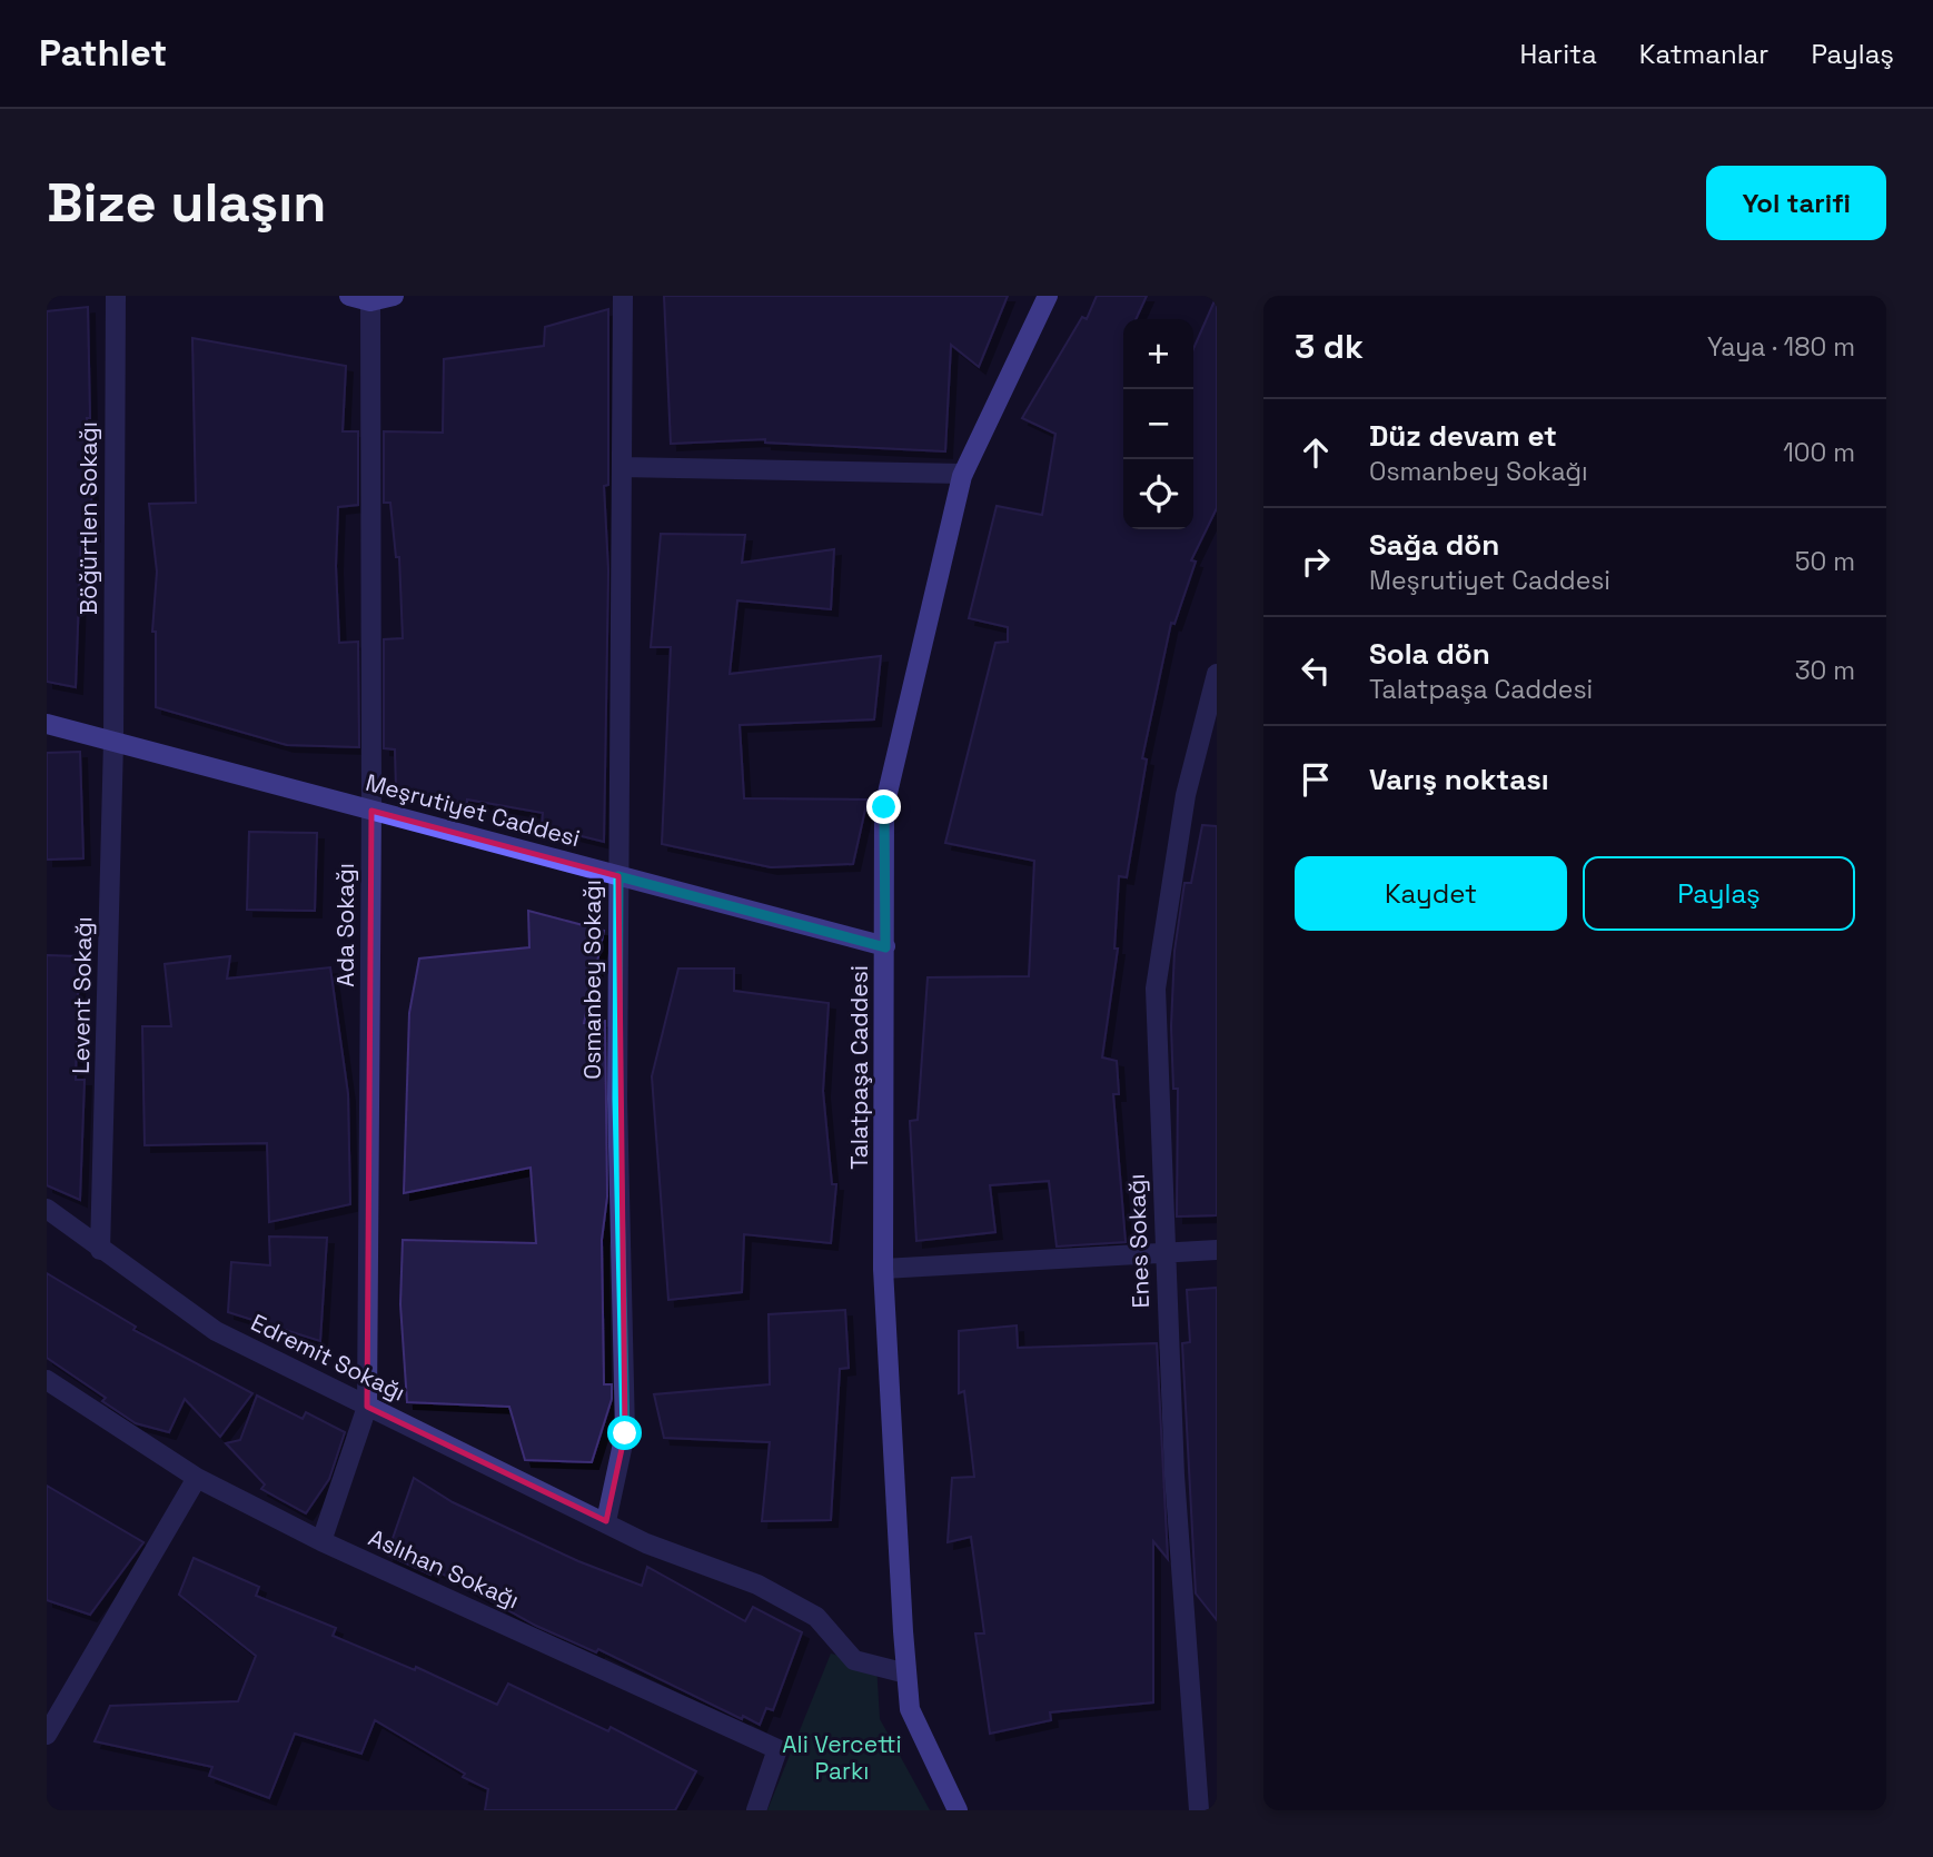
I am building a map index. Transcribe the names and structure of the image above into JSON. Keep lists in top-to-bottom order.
{
  "streets": {
    "main road": ["Meşrutiyet Caddesi", "Talatpaşa Caddesi"],
    "street": [
      "Böğürtlen Sokağı",
      "Ada Sokağı",
      "Osmanbey Sokağı",
      "Levent Sokağı",
      "Enes Sokağı",
      "Edremit Sokağı",
      "Aslıhan Sokağı"
    ]
  },
  "crossings": [
    ["Böğürtlen Sokağı", "Meşrutiyet Caddesi"],
    ["Böğürtlen Sokağı", "Levent Sokağı"],
    ["Meşrutiyet Caddesi", "Ada Sokağı"],
    ["Meşrutiyet Caddesi", "Osmanbey Sokağı"],
    ["Meşrutiyet Caddesi", "Levent Sokağı"],
    ["Meşrutiyet Caddesi", "Talatpaşa Caddesi"],
    ["Ada Sokağı", "Edremit Sokağı"],
    ["Ada Sokağı", "Aslıhan Sokağı"],
    ["Osmanbey Sokağı", "Edremit Sokağı"],
    ["Levent Sokağı", "Edremit Sokağı"],
    ["Talatpaşa Caddesi", "Edremit Sokağı"]
  ],
  "parks": ["Ali Vercetti Parkı"],
  "page": {
    "header": "Pathlet",
    "nav": ["Harita", "Katmanlar", "Paylaş"],
    "buttons": [
      "Yol tarifi",
      ["Kaydet", "Paylaş"]
    ],
    "title": "Bize ulaşın",
    "heading": ["3 dk", "Yaya · 180 m"],
    "map_buttons": ["+", "−"],
    "list": [
      ["Düz devam et", "Osmanbey Sokağı", "100 m"],
      ["Sağa dön", "Meşrutiyet Caddesi", "50 m"],
      ["Sola dön", "Talatpaşa Caddesi", "30 m"],
      "Varış noktası"
    ]
  }
}
